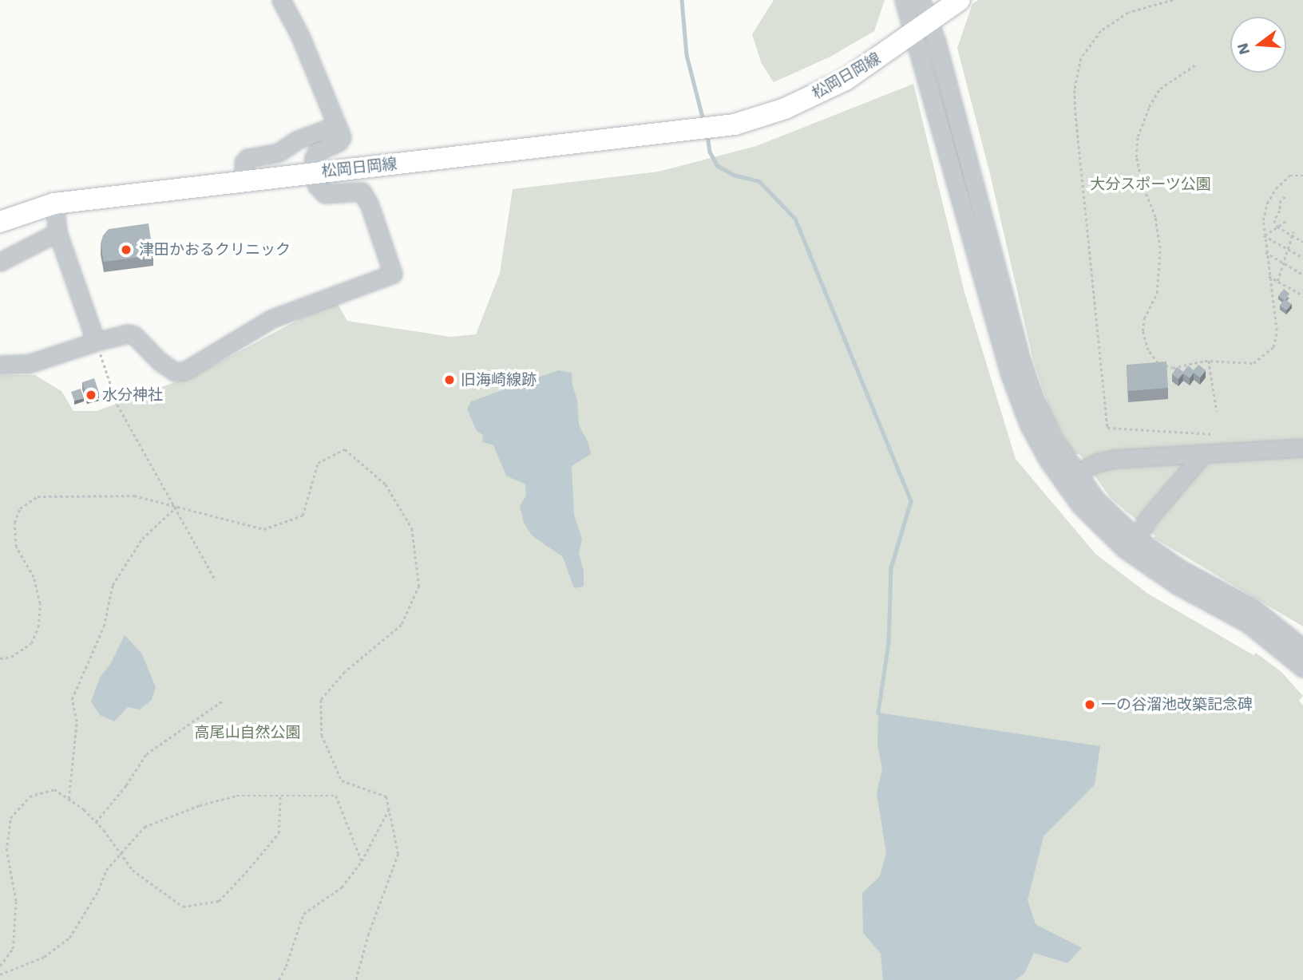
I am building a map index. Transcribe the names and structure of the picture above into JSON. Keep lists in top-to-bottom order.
{
  "streets": {
    "main road": ["松岡日岡線"]
  },
  "parks": ["大分スポーツ公園", "高尾山自然公園"],
  "places": [
    "津田かおるクリニック",
    "旧海崎線跡",
    "水分神社",
    "一の谷溜池改築記念碑"
  ],
  "north": "left"
}
